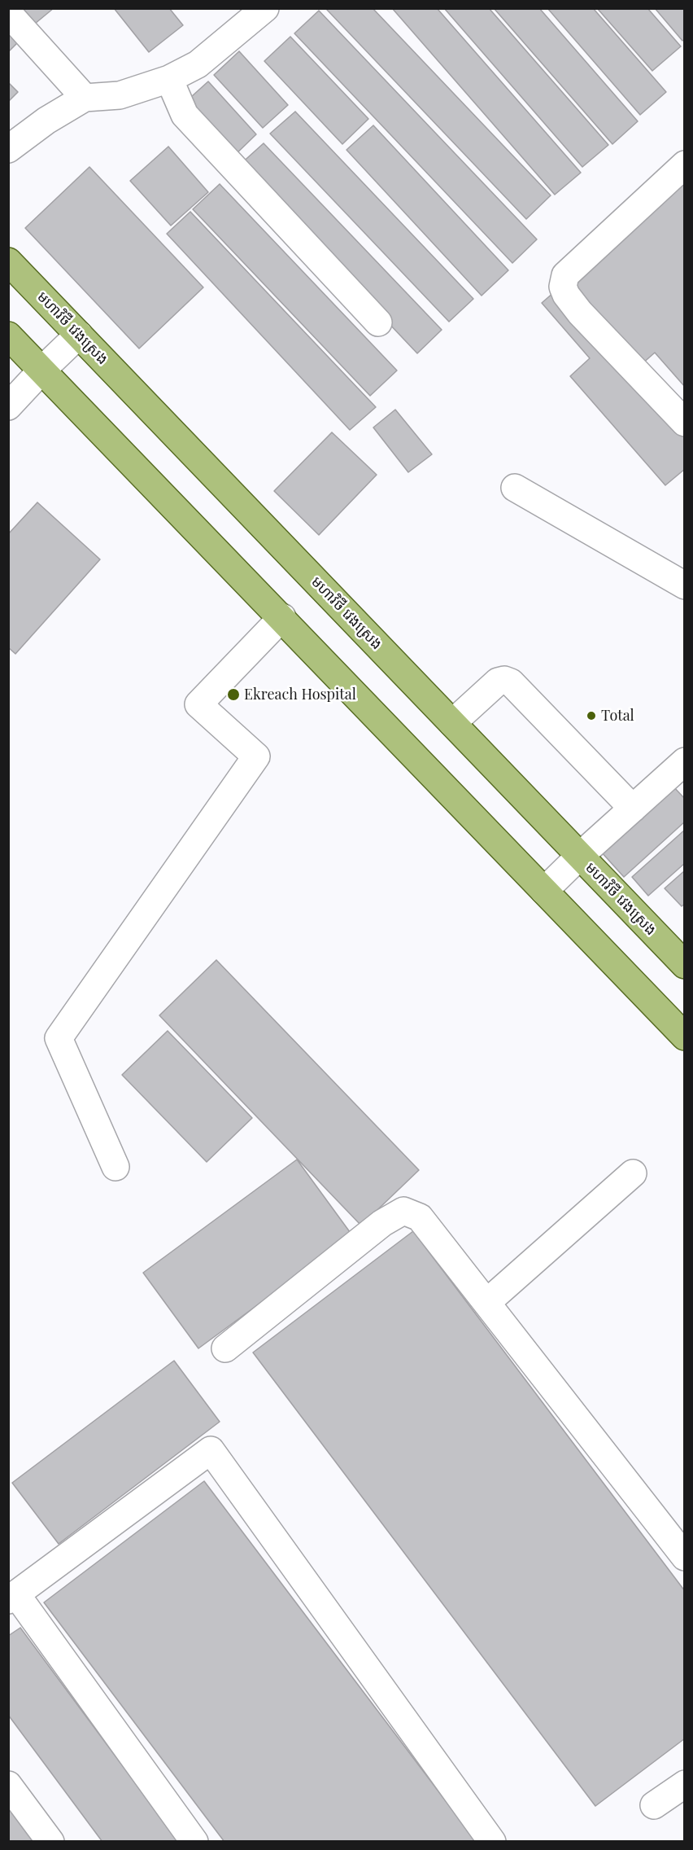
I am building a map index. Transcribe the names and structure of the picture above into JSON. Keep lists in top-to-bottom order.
{
  "streets": {
    "main road": ["មហាវិថី វេងស្រេង"]
  },
  "places": ["Ekreach Hospital", "Total"]
}
